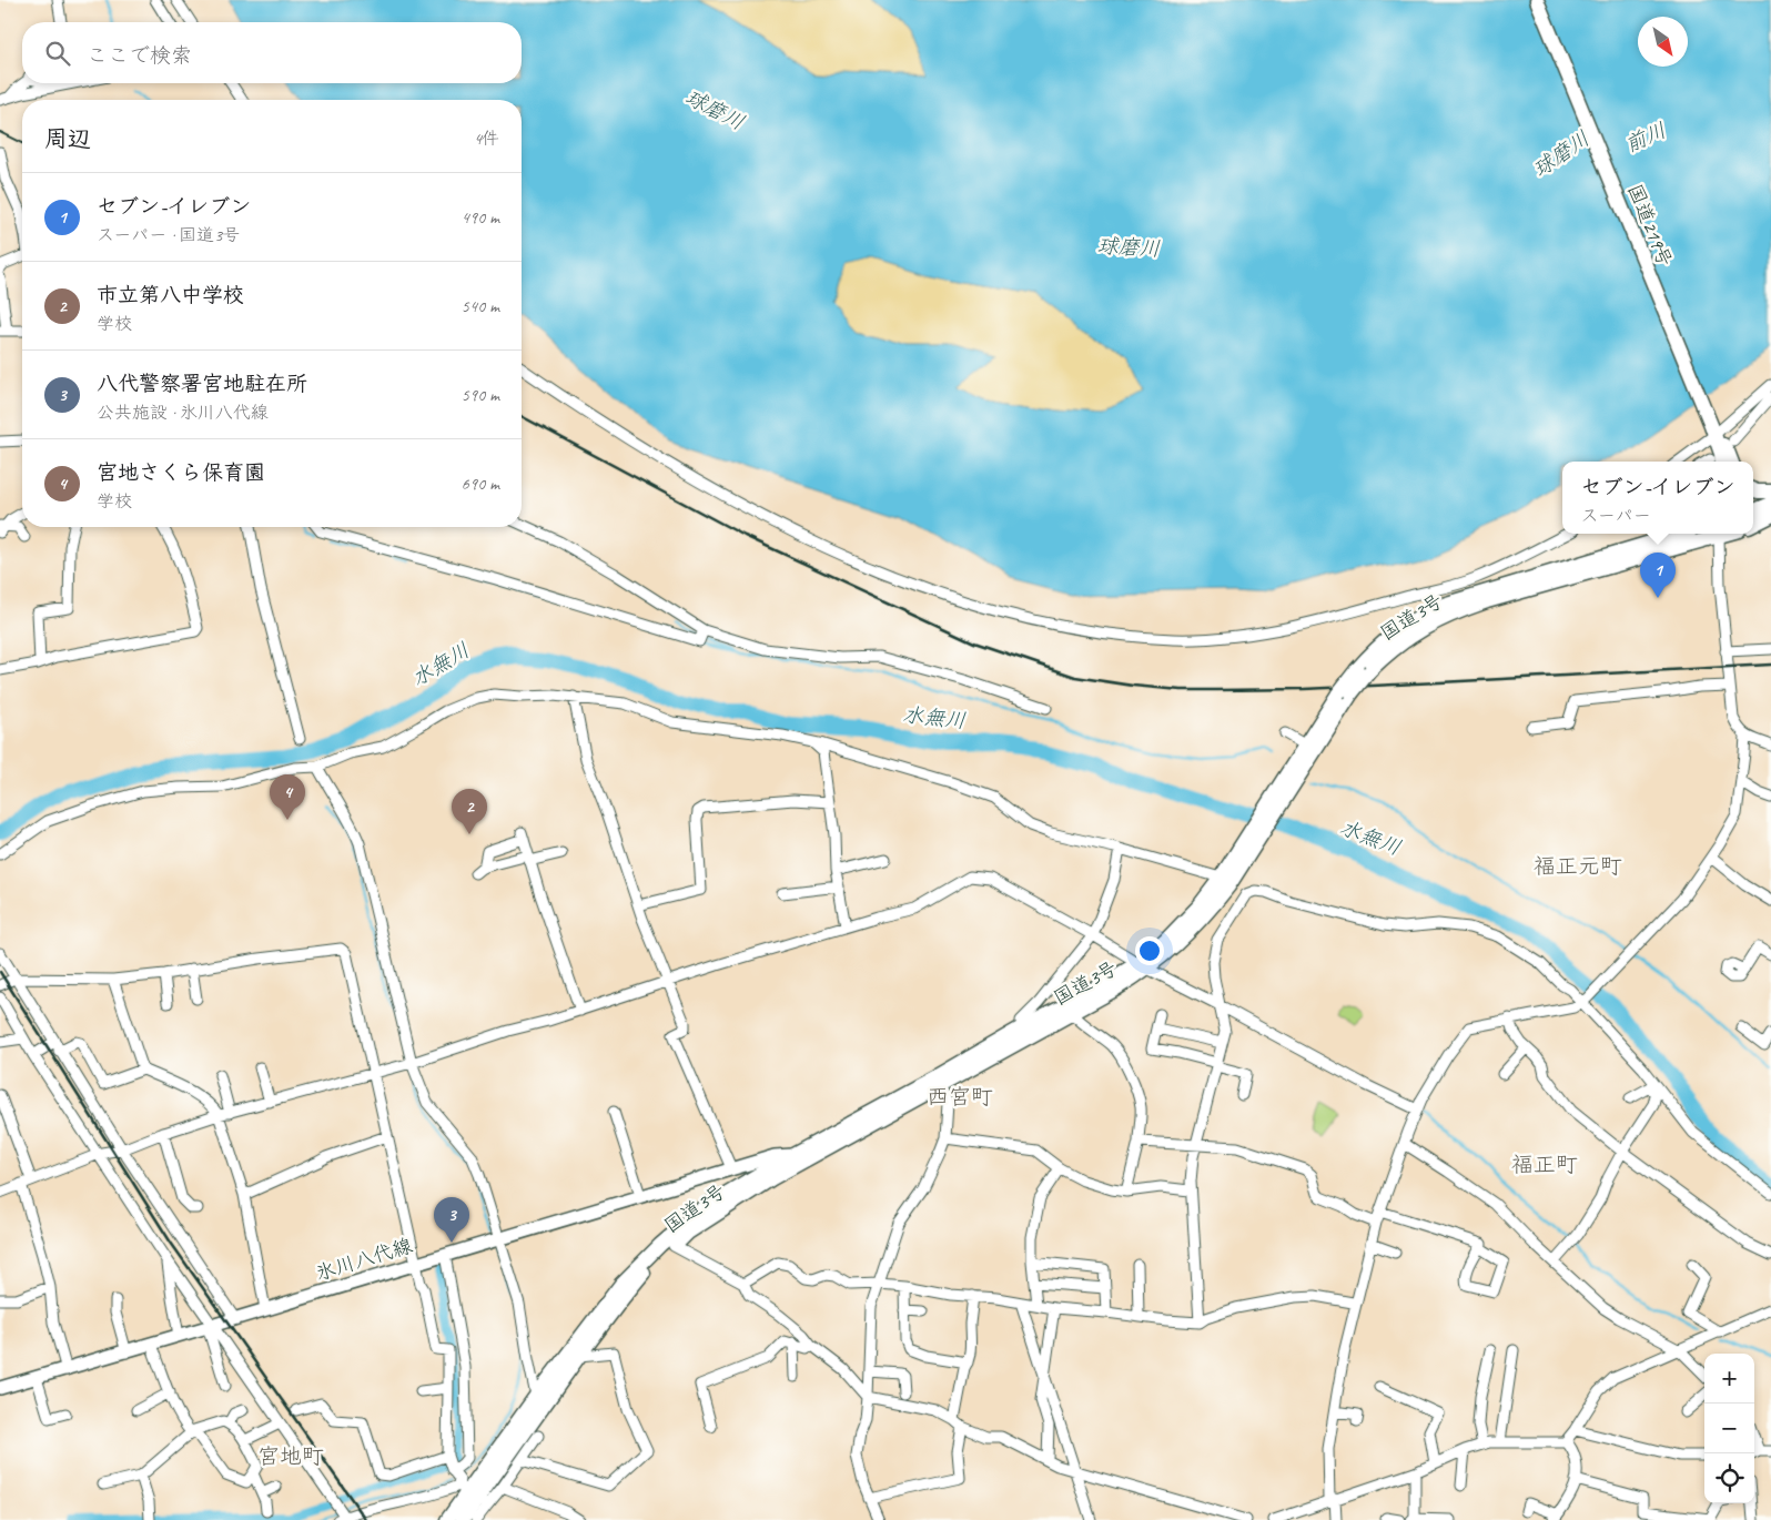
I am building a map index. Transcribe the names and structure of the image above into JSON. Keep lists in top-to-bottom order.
{
  "streets": {
    "highway": ["国道219号", "国道3号"],
    "main road": ["氷川八代線"]
  },
  "crossings": [
    ["国道3号", "氷川八代線"]
  ],
  "districts": [
    "福正元町",
    "西宮町",
    "福正町",
    "宮地町"
  ],
  "water": ["球磨川", "前川", "水無川"],
  "north": "bottom right",
  "page": {
    "search": "ここで検索",
    "heading": ["周辺", "4件"],
    "list": [
      {
        "mark": "1",
        "name": "セブン-イレブン",
        "note": "スーパー · 国道3号",
        "value": "490 m"
      },
      {
        "mark": "2",
        "name": "市立第八中学校",
        "note": "学校",
        "value": "540 m"
      },
      {
        "mark": "3",
        "name": "八代警察署宮地駐在所",
        "note": "公共施設 · 氷川八代線",
        "value": "590 m"
      },
      {
        "mark": "4",
        "name": "宮地さくら保育園",
        "note": "学校",
        "value": "690 m"
      }
    ],
    "popup": ["セブン-イレブン", "スーパー"],
    "pins": [
      "1",
      "4",
      "2",
      "3"
    ],
    "map_buttons": ["+", "−"]
  }
}
